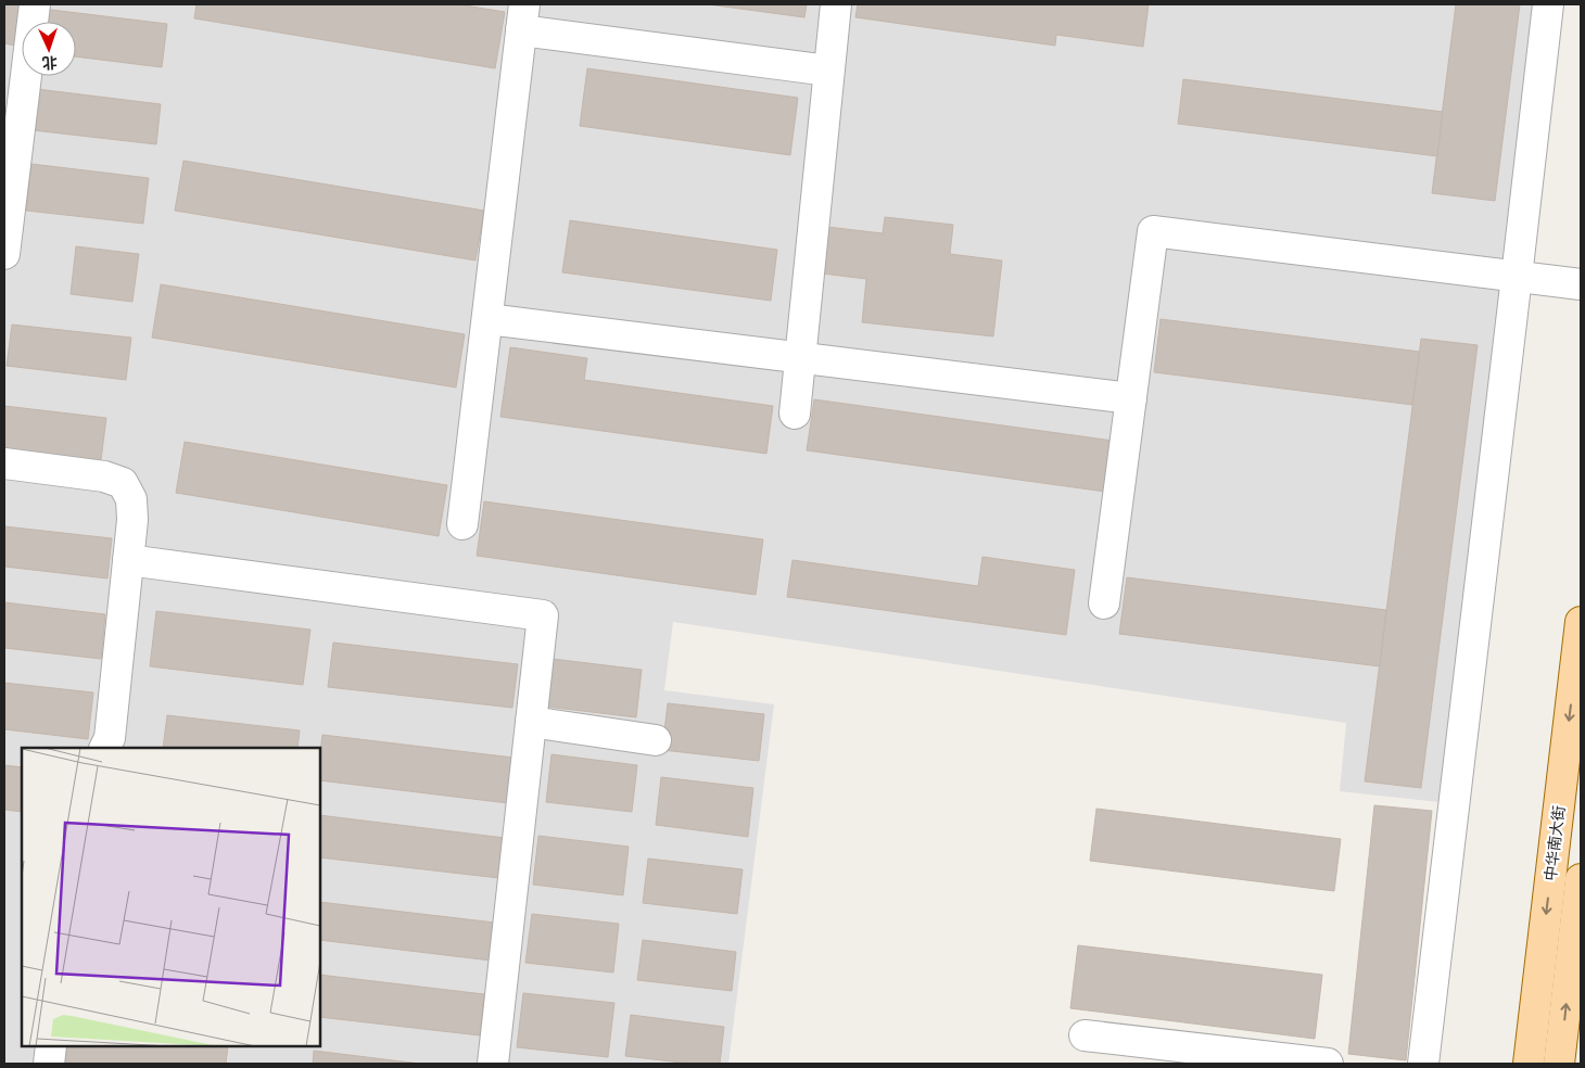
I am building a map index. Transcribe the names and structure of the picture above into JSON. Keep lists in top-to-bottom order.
{
  "streets": {
    "main road": ["中华南大街"]
  },
  "north": "bottom"
}
